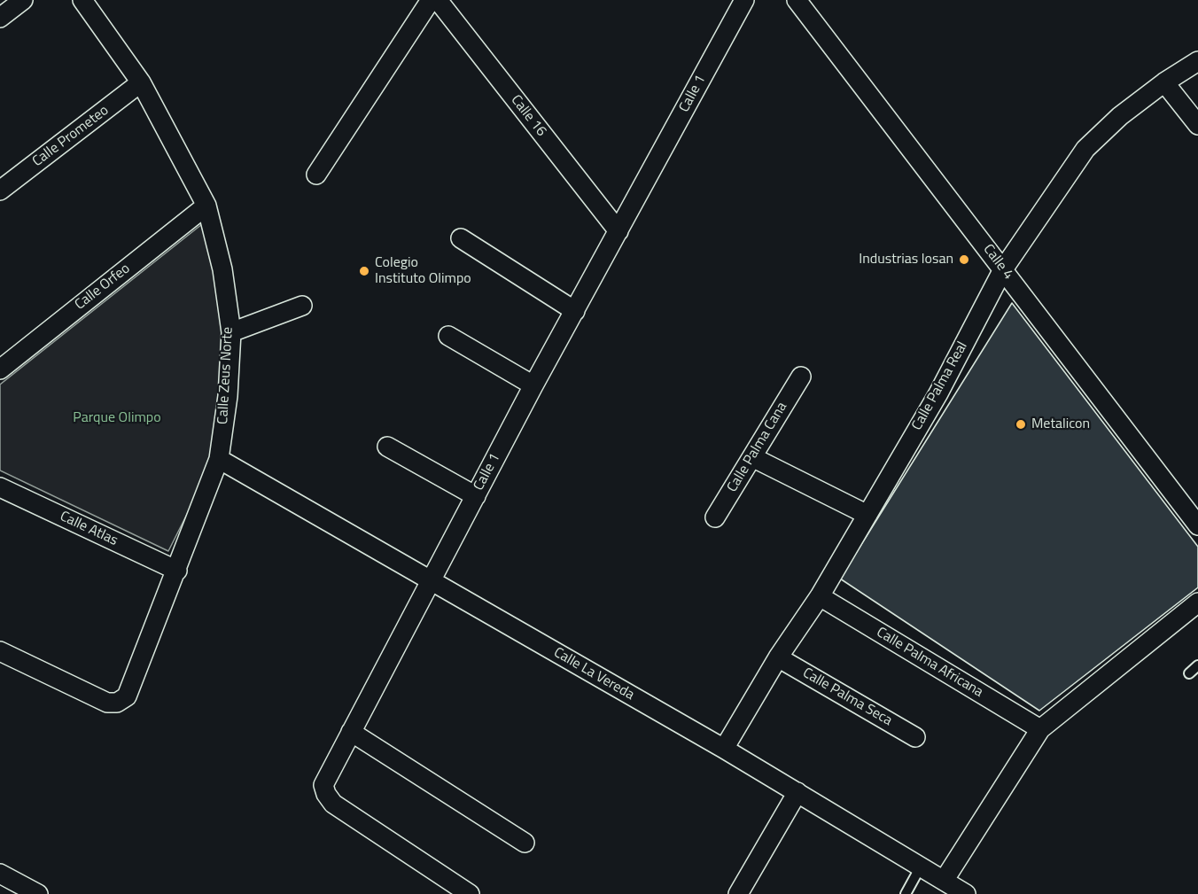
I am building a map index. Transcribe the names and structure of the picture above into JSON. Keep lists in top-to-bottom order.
{
  "streets": {
    "street": [
      "Calle 1",
      "Calle 16",
      "Calle Prometeo",
      "Calle 4",
      "Calle Orfeo",
      "Calle Zeus Norte",
      "Calle Palma Real",
      "Calle Palma Cana",
      "Calle Atlas",
      "Calle Palma Africana",
      "Calle La Vereda",
      "Calle Palma Seca"
    ]
  },
  "crossings": [
    ["Calle 1", "Calle 16"],
    ["Calle 1", "Calle La Vereda"],
    ["Calle Prometeo", "Calle Zeus Norte"],
    ["Calle 4", "Calle Palma Real"],
    ["Calle Orfeo", "Calle Zeus Norte"],
    ["Calle Zeus Norte", "Calle Atlas"],
    ["Calle Zeus Norte", "Calle La Vereda"],
    ["Calle Palma Real", "Calle Palma Africana"],
    ["Calle Palma Real", "Calle La Vereda"],
    ["Calle Palma Real", "Calle Palma Seca"]
  ],
  "parks": ["Parque Olimpo"],
  "places": ["Industrias losan", "Colegio Instituto Olimpo", "Metalicon"]
}
